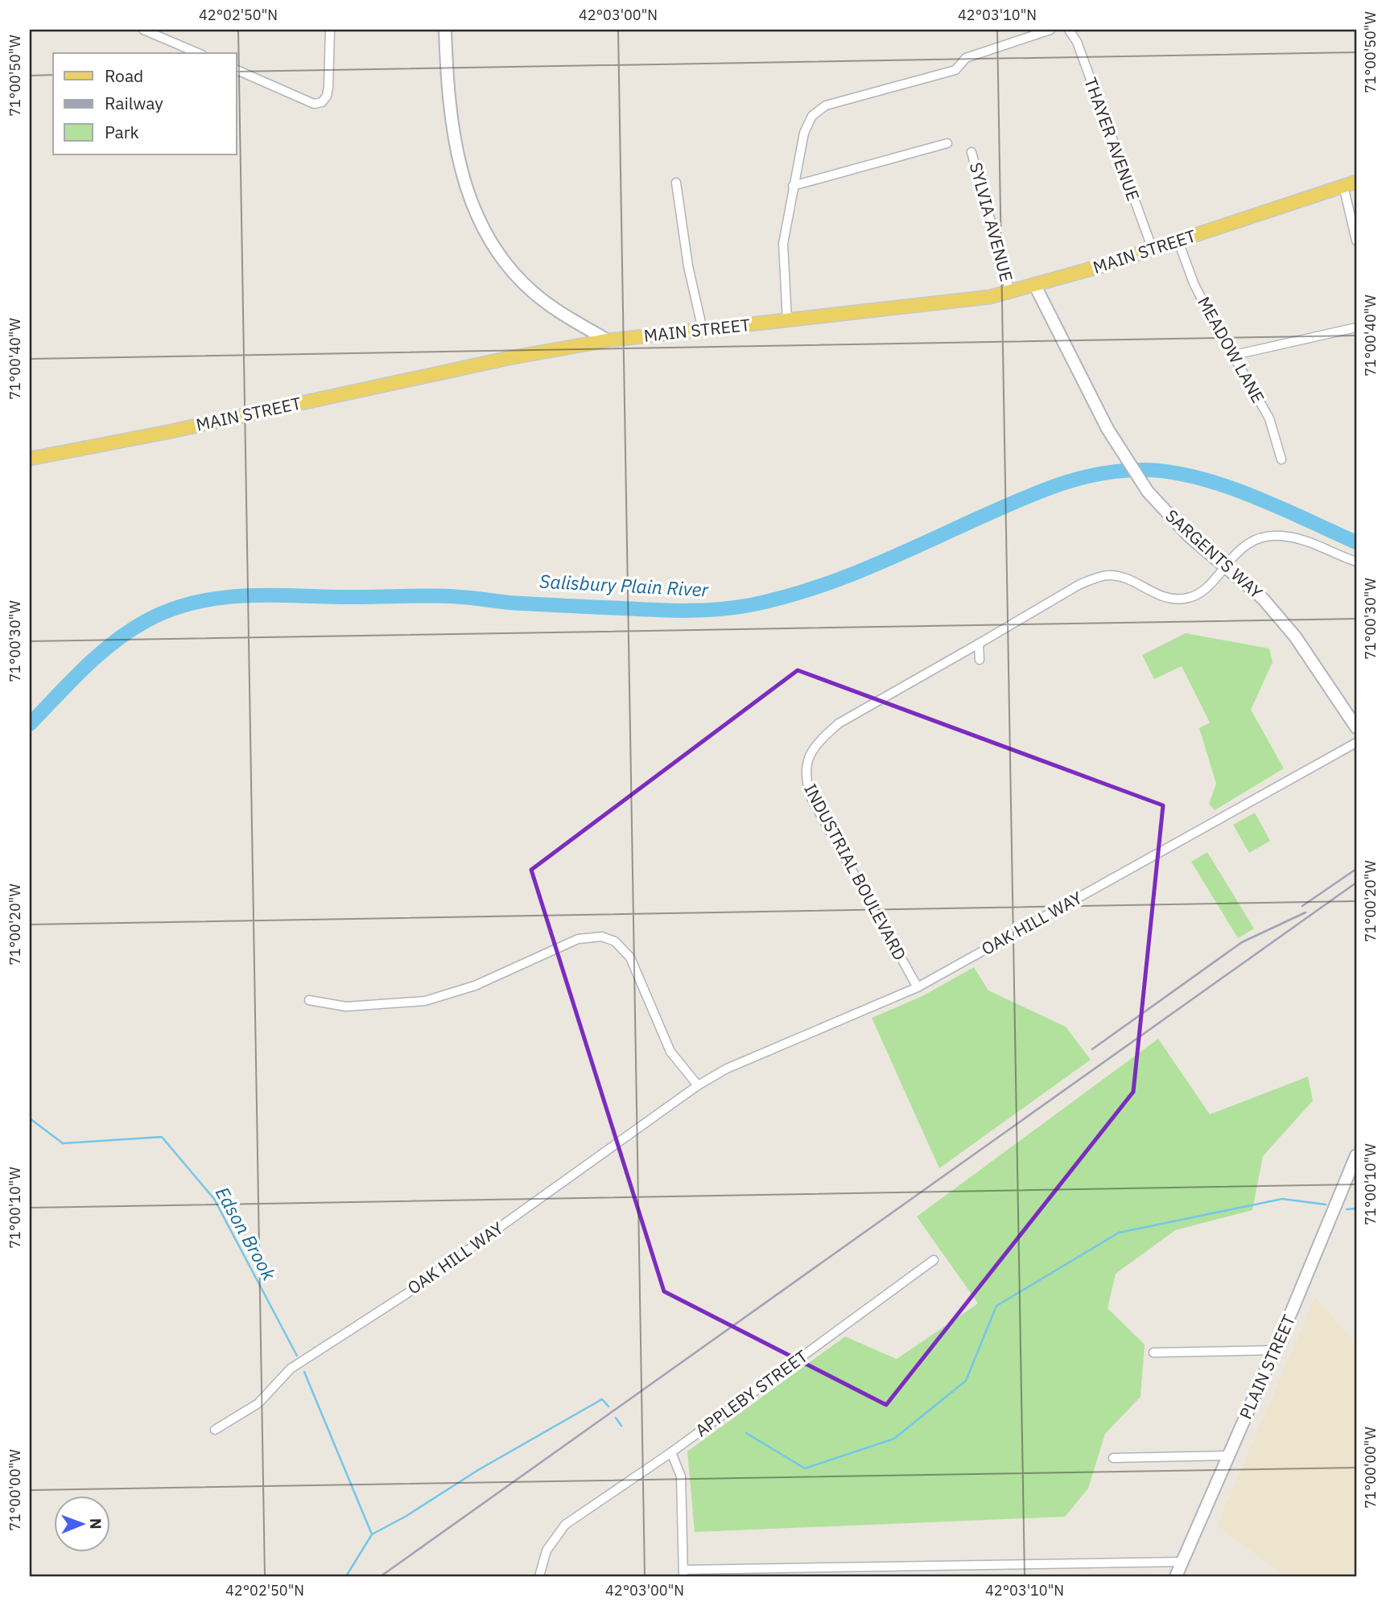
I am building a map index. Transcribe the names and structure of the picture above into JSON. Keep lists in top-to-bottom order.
{
  "streets": {
    "main road": ["MAIN STREET", "SARGENTS WAY", "PLAIN STREET"],
    "street": [
      "THAYER AVENUE",
      "SYLVIA AVENUE",
      "MEADOW LANE",
      "INDUSTRIAL BOULEVARD",
      "OAK HILL WAY",
      "APPLEBY STREET"
    ]
  },
  "crossings": [
    ["THAYER AVENUE", "MAIN STREET"],
    ["SYLVIA AVENUE", "MAIN STREET"],
    ["MAIN STREET", "MEADOW LANE"],
    ["MAIN STREET", "SARGENTS WAY"],
    ["SARGENTS WAY", "INDUSTRIAL BOULEVARD"],
    ["INDUSTRIAL BOULEVARD", "OAK HILL WAY"]
  ],
  "water": ["Salisbury Plain River", "Edson Brook"],
  "legend": ["Road", "Railway", "Park"],
  "north": "right",
  "coordinates": [
    "42°02'50\"N",
    "42°03'00\"N",
    "42°03'10\"N",
    "71°00'50\"W",
    "71°00'40\"W",
    "71°00'30\"W",
    "71°00'20\"W",
    "71°00'10\"W",
    "71°00'00\"W"
  ]
}
